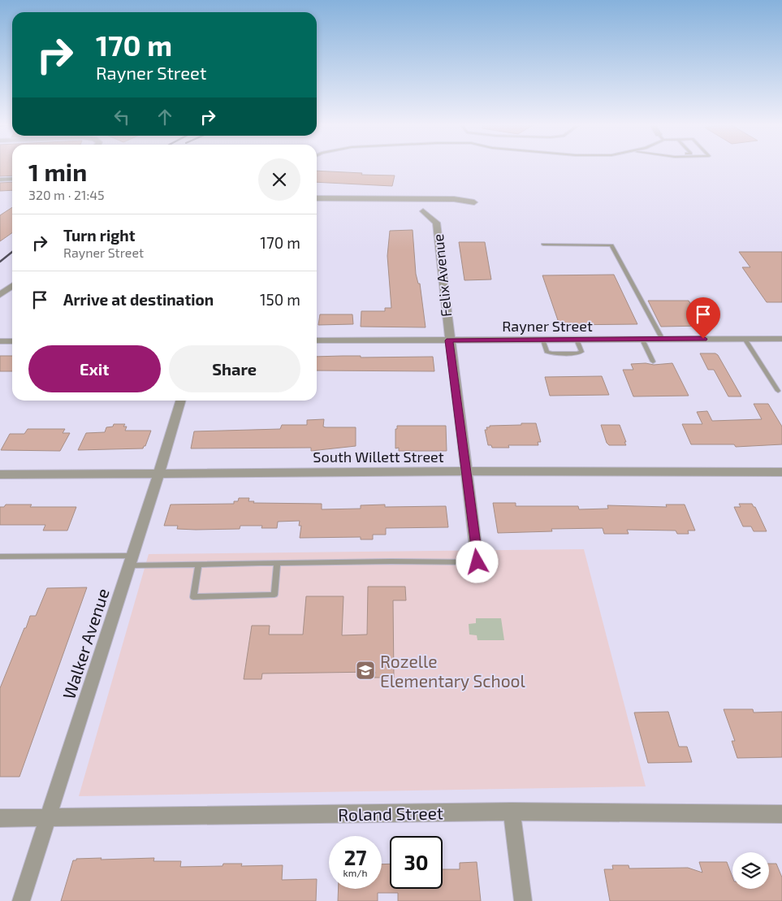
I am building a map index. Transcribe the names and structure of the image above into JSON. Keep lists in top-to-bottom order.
{
  "streets": {
    "street": [
      "Felix Avenue",
      "Rayner Street",
      "South Willett Street",
      "Walker Avenue",
      "Roland Street"
    ]
  },
  "crossings": [
    ["Felix Avenue", "Rayner Street"],
    ["Felix Avenue", "South Willett Street"],
    ["South Willett Street", "Walker Avenue"],
    ["Walker Avenue", "Roland Street"]
  ],
  "places": {
    "school or university": ["Rozelle Elementary School"]
  },
  "page": {
    "turn": ["170 m", "Rayner Street"],
    "heading": ["1 min", "320 m · 21:45"],
    "list": [
      {
        "name": "Turn right",
        "note": "Rayner Street",
        "value": "170 m"
      },
      {
        "name": "Arrive at destination",
        "value": "150 m"
      }
    ],
    "buttons": ["Exit", "Share"],
    "speed": "27 km/h",
    "limit": "30"
  }
}
